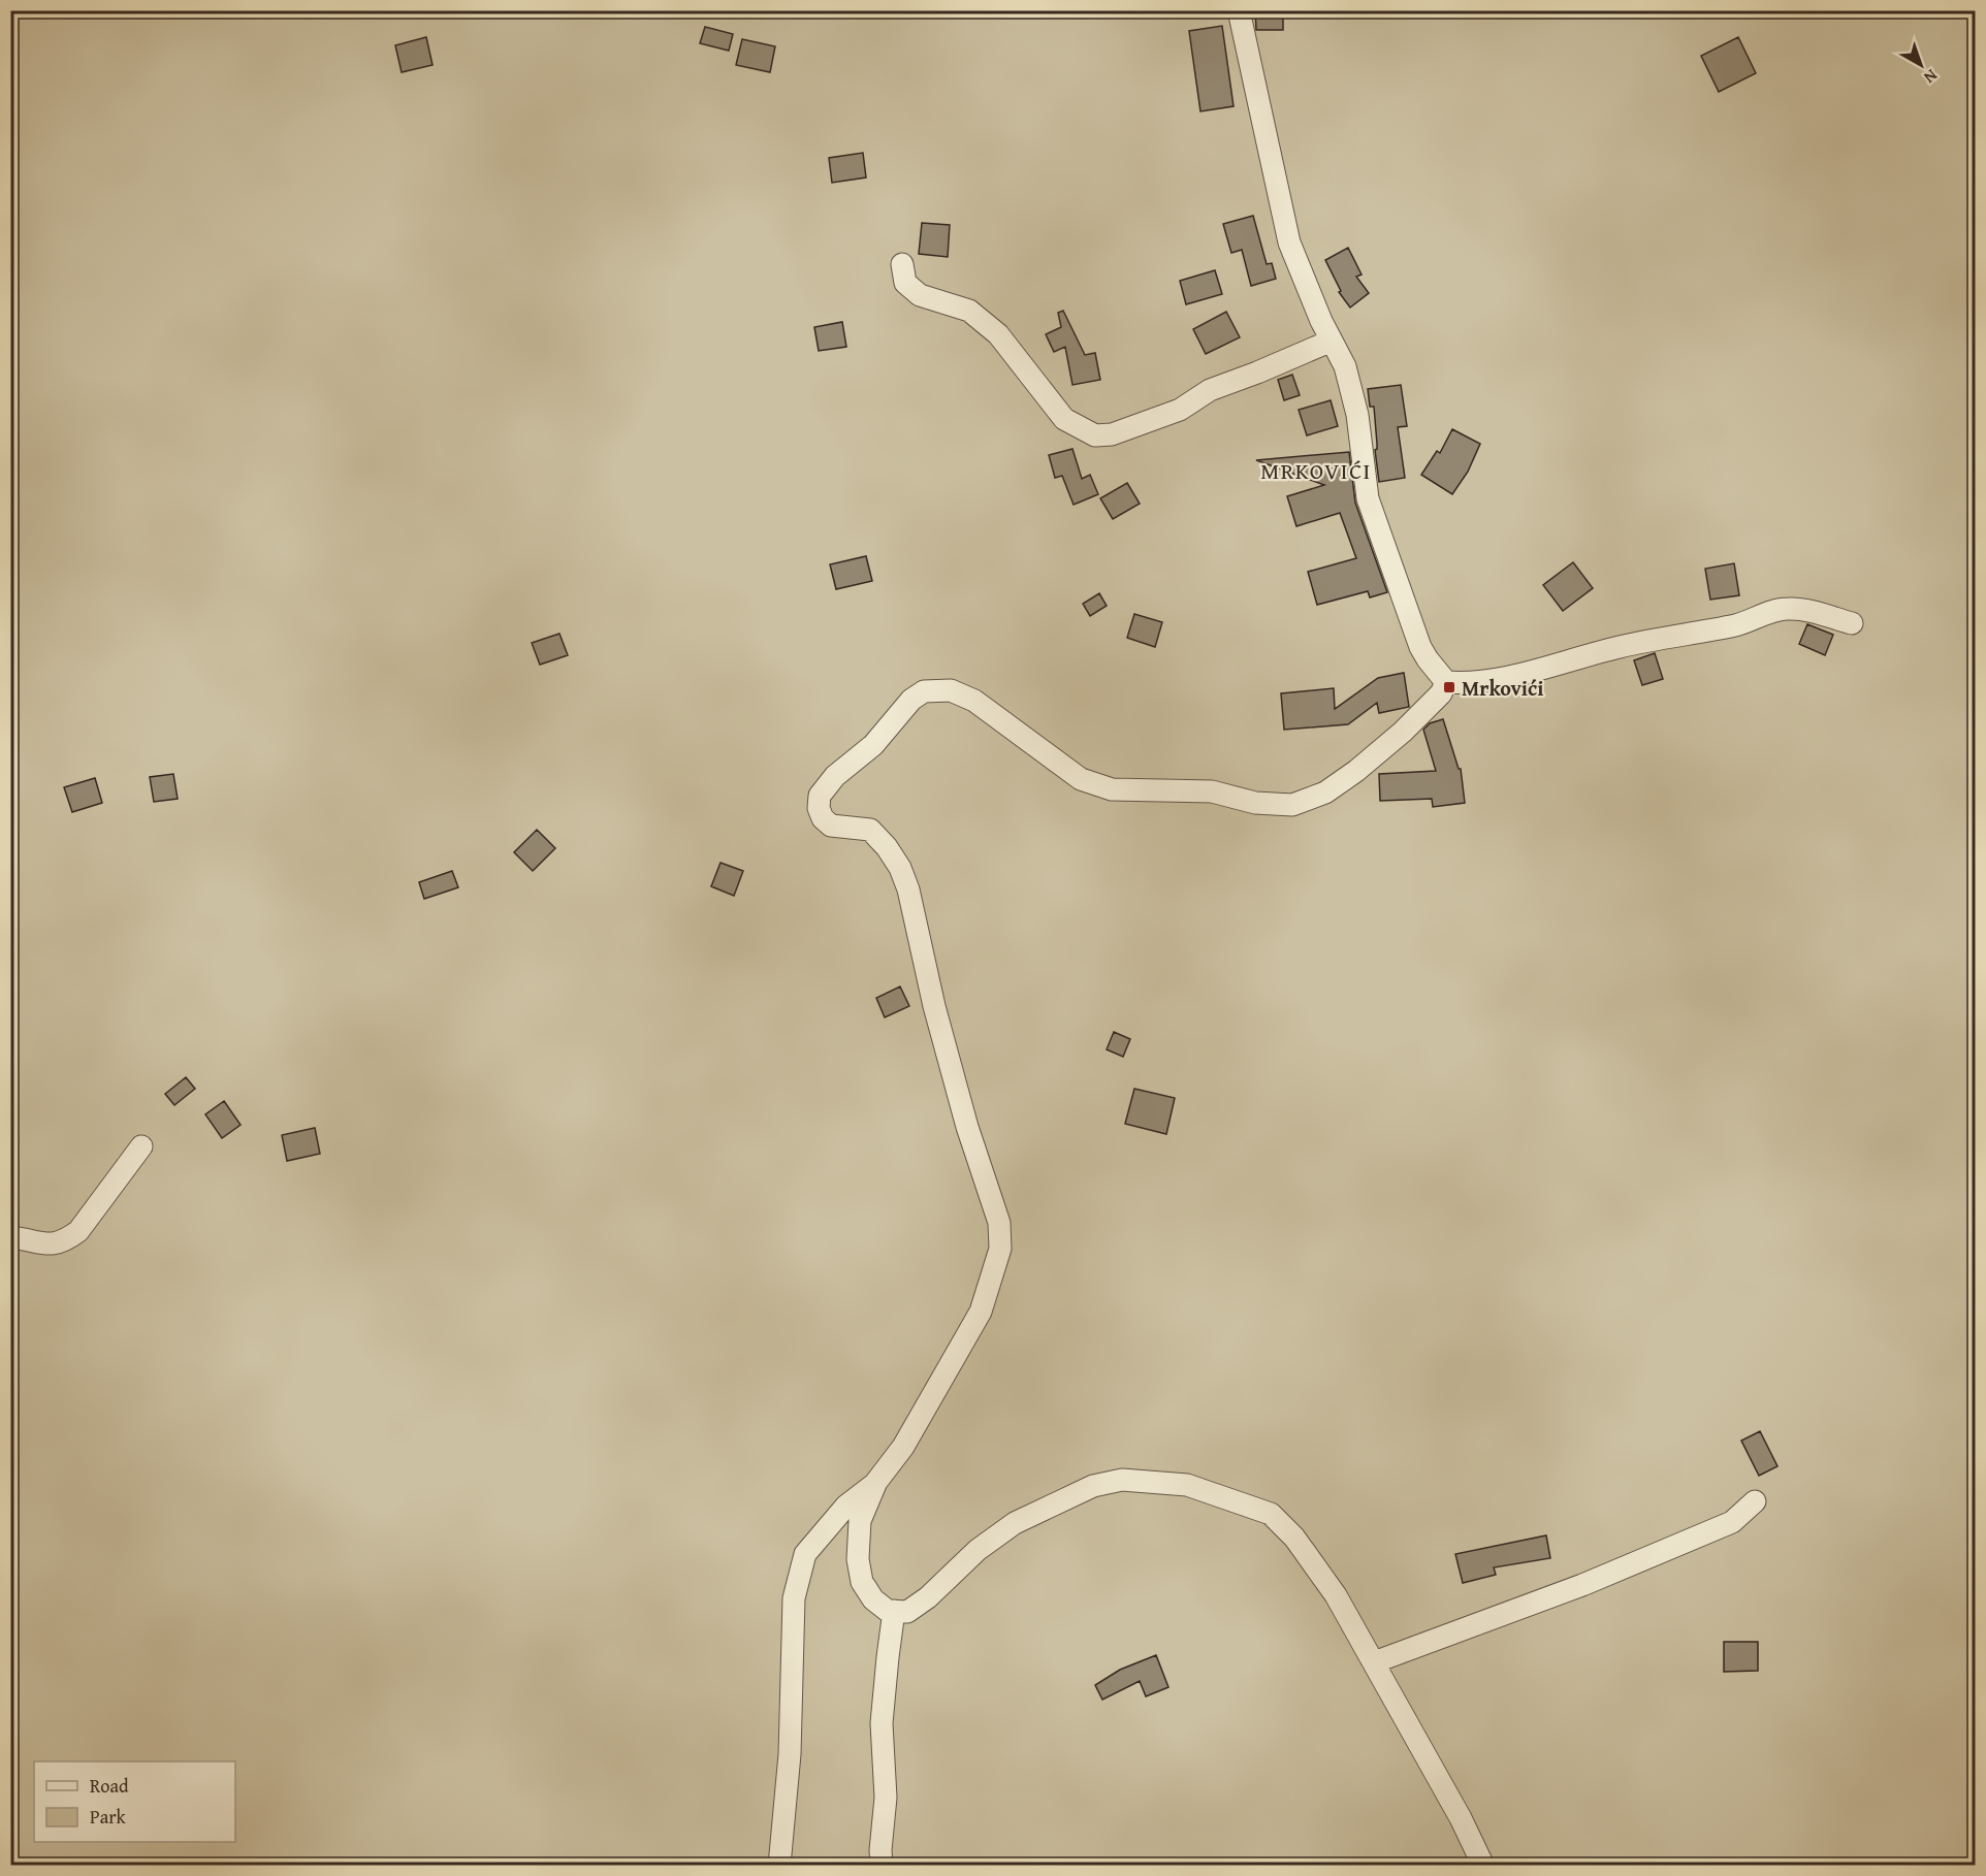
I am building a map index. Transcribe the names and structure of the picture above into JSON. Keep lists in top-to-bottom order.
{
  "districts": ["MRKOVIĆI"],
  "places": {
    "transit": ["Mrkovići"]
  },
  "legend": ["Road", "Park"],
  "north": "bottom right"
}
